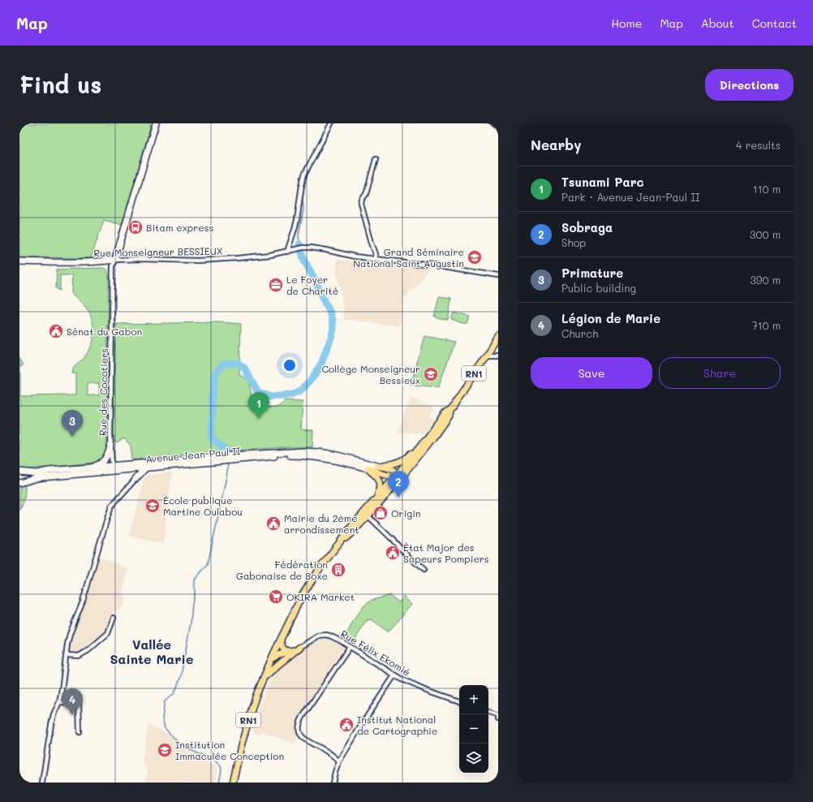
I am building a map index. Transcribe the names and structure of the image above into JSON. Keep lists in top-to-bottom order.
{
  "streets": {
    "main road": ["Rue Monseigneur BESSIEUX", "RN1", "Avenue Jean-Paul II"],
    "street": ["Rue des Cocotiers", "Rue Félix Ekomié"]
  },
  "crossings": [
    ["Rue Monseigneur BESSIEUX", "Rue des Cocotiers"],
    ["Rue des Cocotiers", "Avenue Jean-Paul II"]
  ],
  "districts": ["Vallée Sainte Marie"],
  "places": {
    "bus stop": ["Bitam express"],
    "school or university": [
      "Grand Séminaire National Saint Augustin",
      "Collège Monseigneur Bessieux",
      "École publique Martine Oulabou",
      "Institution Immaculée Conception"
    ],
    "office": ["Le Foyer de Charité"],
    "public building": [
      "Sénat du Gabon",
      "Mairie du 2ème arrondissement",
      "État Major des Sapeurs Pompiers",
      "Institut National de Cartographie"
    ],
    "shop": ["Origin"],
    "building": ["Fédération Gabonaise de Boxe"],
    "supermarket": ["OKIRA Market"]
  },
  "page": {
    "header": "Map",
    "nav": [
      "Home",
      "Map",
      "About",
      "Contact"
    ],
    "buttons": [
      "Directions",
      ["Save", "Share"]
    ],
    "title": "Find us",
    "heading": ["Nearby", "4 results"],
    "list": [
      {
        "mark": "1",
        "name": "Tsunami Parc",
        "note": "Park · Avenue Jean-Paul II",
        "value": "110 m"
      },
      {
        "mark": "2",
        "name": "Sobraga",
        "note": "Shop",
        "value": "300 m"
      },
      {
        "mark": "3",
        "name": "Primature",
        "note": "Public building",
        "value": "390 m"
      },
      {
        "mark": "4",
        "name": "Légion de Marie",
        "note": "Church",
        "value": "710 m"
      }
    ],
    "pins": [
      "1",
      "3",
      "2",
      "4"
    ],
    "map_buttons": ["+", "−"]
  }
}
